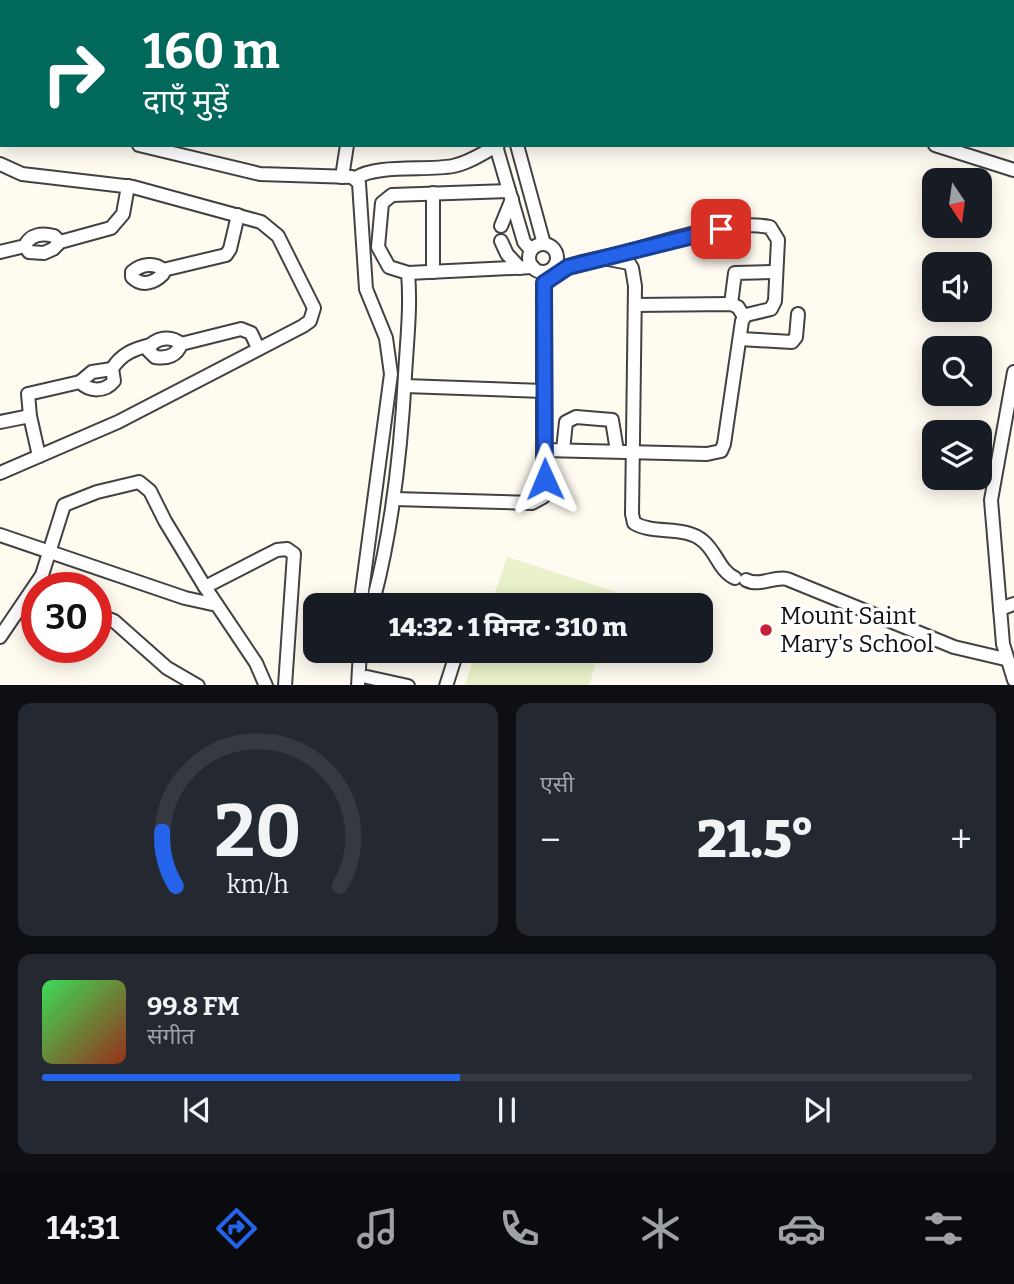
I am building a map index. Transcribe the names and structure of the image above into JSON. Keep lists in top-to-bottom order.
{
  "places": ["Mount Saint Mary's School"],
  "north": "bottom",
  "page": {
    "turn": ["160 m", "दाएँ मुड़ें"],
    "limit": "30",
    "trip": "14:32 · 1 मिनट · 310 m",
    "tile": "एसी",
    "heat": ["−", "21.5°", "+"],
    "song": ["99.8 FM", "संगीत"],
    "tabs": "14:31",
    "gauge": ["20", "km/h"]
  }
}
